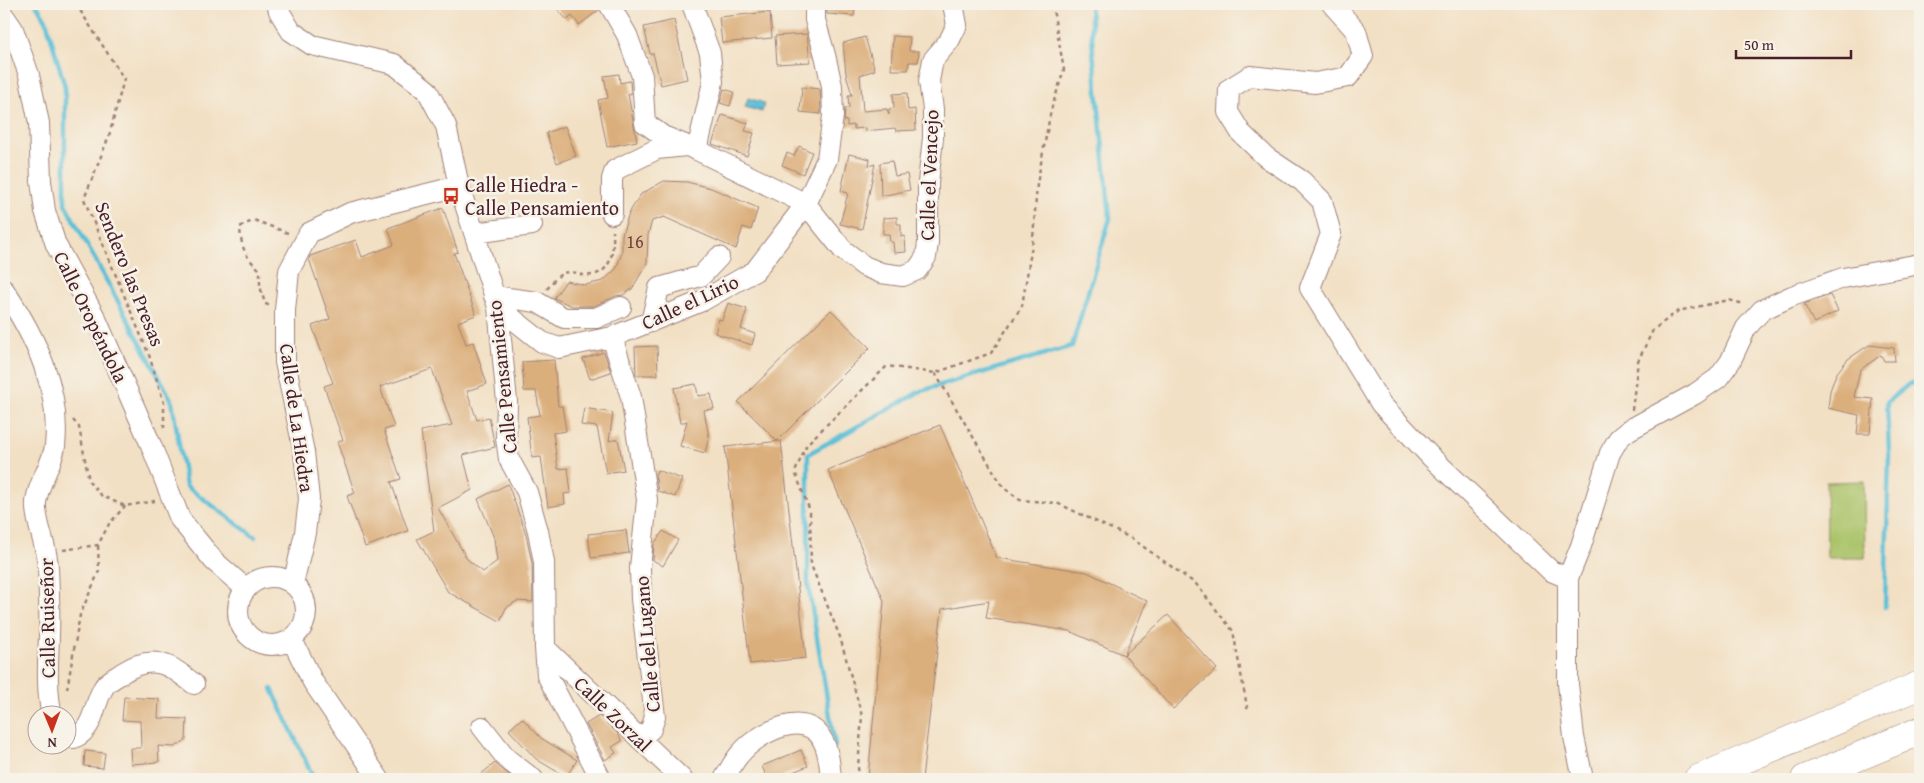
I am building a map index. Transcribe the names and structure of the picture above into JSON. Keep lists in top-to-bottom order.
{
  "streets": {
    "street": [
      "Calle el Vencejo",
      "Calle el Lirio",
      "Calle Oropéndola",
      "Calle Pensamiento",
      "Calle de La Hiedra",
      "Calle Ruiseñor",
      "Calle del Lugano",
      "Calle Zorzal"
    ],
    "path": ["Sendero las Presas"]
  },
  "crossings": [
    ["Calle el Vencejo", "Calle el Lirio"],
    ["Sendero las Presas", "Calle Oropéndola"],
    ["Calle el Lirio", "Calle Pensamiento"],
    ["Calle el Lirio", "Calle del Lugano"],
    ["Calle Oropéndola", "Calle de La Hiedra"],
    ["Calle Pensamiento", "Calle Zorzal"],
    ["Calle del Lugano", "Calle Zorzal"]
  ],
  "places": {
    "bus stop": ["Calle Hiedra - Calle Pensamiento"]
  },
  "house_numbers": ["16"],
  "scale_bar": "50 m",
  "north": "bottom"
}
